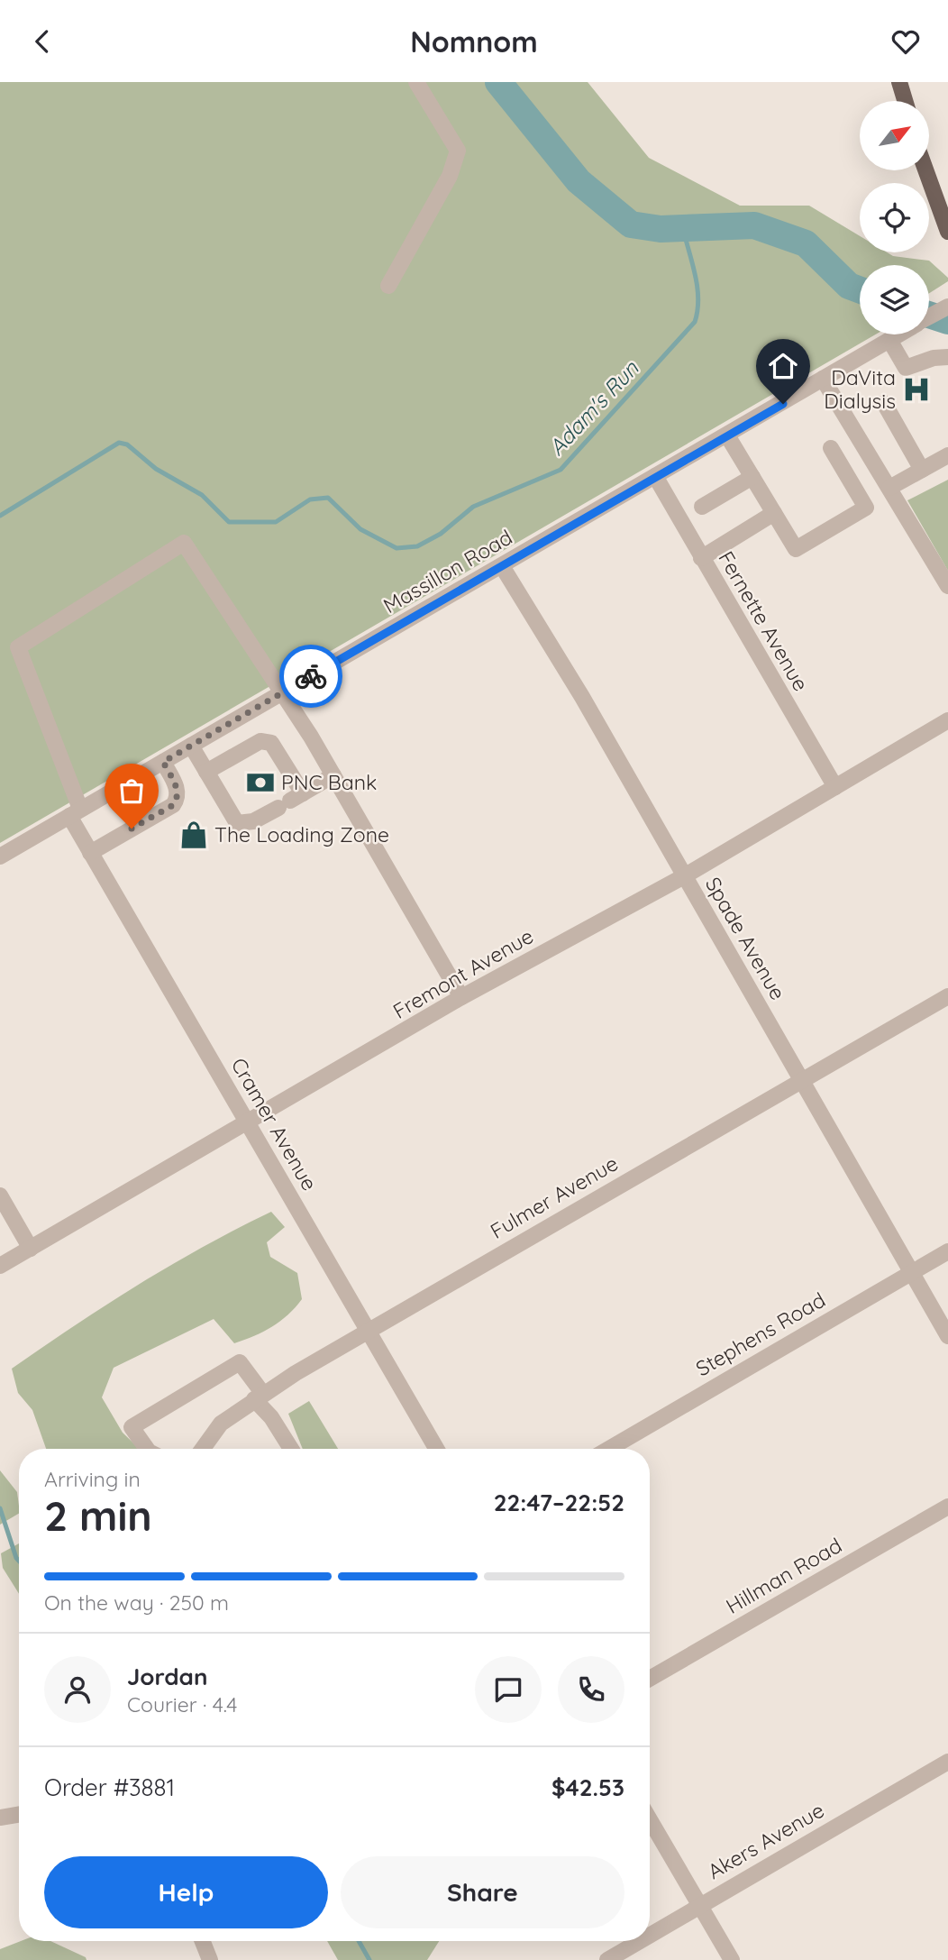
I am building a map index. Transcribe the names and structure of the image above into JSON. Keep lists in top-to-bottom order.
{
  "streets": {
    "street": [
      "Massillon Road",
      "Fernette Avenue",
      "Spade Avenue",
      "Fremont Avenue",
      "Cramer Avenue",
      "Fulmer Avenue",
      "Stephens Road",
      "Hillman Road",
      "Akers Avenue"
    ]
  },
  "crossings": [
    ["Massillon Road", "Fernette Avenue"],
    ["Massillon Road", "Spade Avenue"],
    ["Massillon Road", "Cramer Avenue"],
    ["Fernette Avenue", "Fremont Avenue"],
    ["Spade Avenue", "Fremont Avenue"],
    ["Spade Avenue", "Fulmer Avenue"],
    ["Spade Avenue", "Stephens Road"],
    ["Fremont Avenue", "Cramer Avenue"],
    ["Cramer Avenue", "Fulmer Avenue"]
  ],
  "water": ["Adam's Run"],
  "places": {
    "hospital": ["DaVita Dialysis"],
    "bank": ["PNC Bank"],
    "shop": ["The Loading Zone"]
  },
  "north": "top right",
  "page": {
    "header": "Nomnom",
    "heading": ["2 min", "Arriving in", "22:47–22:52"],
    "panel": [
      "Jordan",
      "Courier · 4.4",
      "Order #3881",
      "$42.53"
    ],
    "bar": "On the way · 250 m",
    "buttons": ["Help", "Share"]
  }
}
